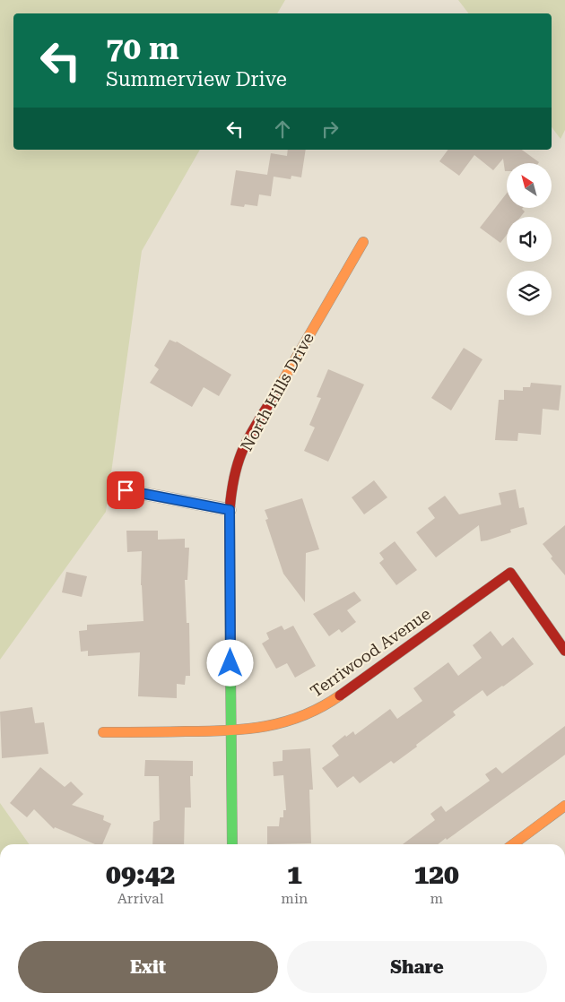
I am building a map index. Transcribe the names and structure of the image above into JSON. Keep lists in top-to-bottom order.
{
  "streets": {
    "street": ["North Hills Drive", "Terriwood Avenue"]
  },
  "crossings": [
    ["North Hills Drive", "Terriwood Avenue"]
  ],
  "north": "top left",
  "page": {
    "turn": ["70 m", "Summerview Drive"],
    "eta": [
      "09:42",
      "Arrival",
      "1",
      "min",
      "120",
      "m"
    ],
    "buttons": ["Exit", "Share"]
  }
}
